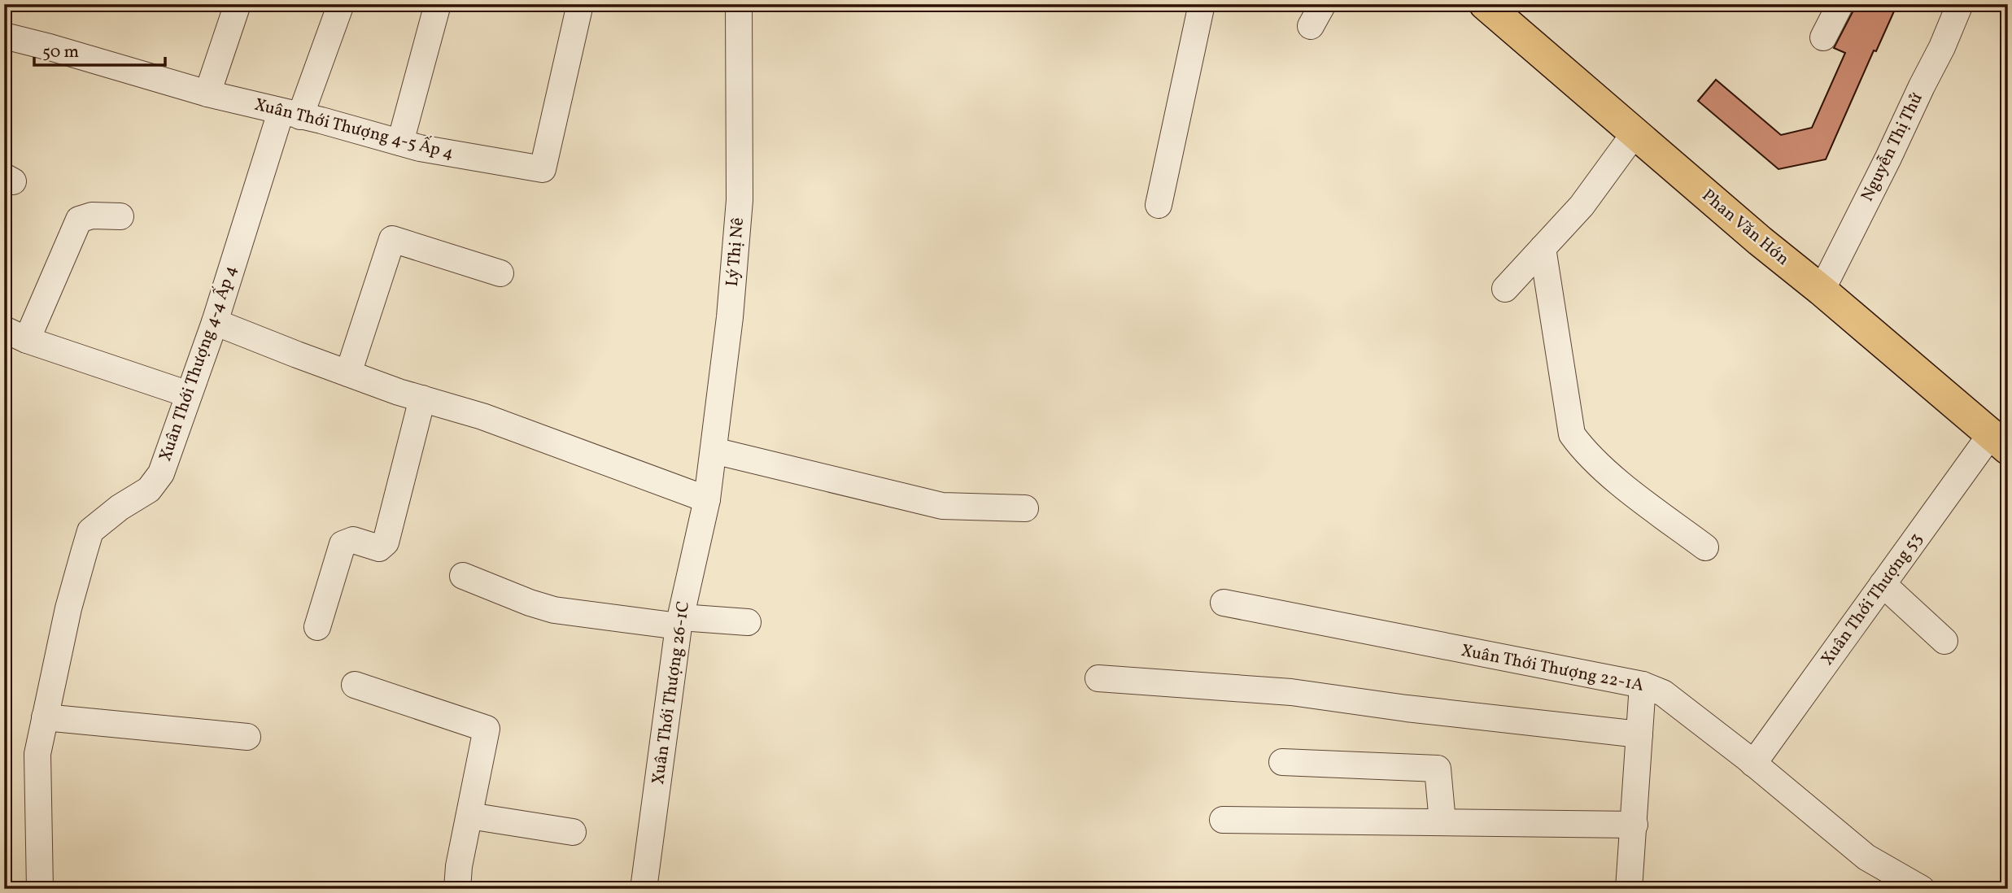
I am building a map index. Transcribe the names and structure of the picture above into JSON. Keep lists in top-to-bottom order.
{
  "streets": {
    "main road": ["Phan Văn Hớn"],
    "street": [
      "Xuân Thới Thượng 4-5 Ấp 4",
      "Nguyễn Thị Thử",
      "Lý Thị Nê",
      "Xuân Thới Thượng 4-4 Ấp 4",
      "Xuân Thới Thượng 53",
      "Xuân Thới Thượng 22-1A",
      "Xuân Thới Thượng 26-1C"
    ]
  },
  "crossings": [
    ["Xuân Thới Thượng 4-5 Ấp 4", "Xuân Thới Thượng 4-4 Ấp 4"],
    ["Nguyễn Thị Thử", "Phan Văn Hớn"],
    ["Phan Văn Hớn", "Xuân Thới Thượng 53"],
    ["Lý Thị Nê", "Xuân Thới Thượng 26-1C"],
    ["Xuân Thới Thượng 53", "Xuân Thới Thượng 22-1A"]
  ],
  "scale_bar": "50 m"
}
